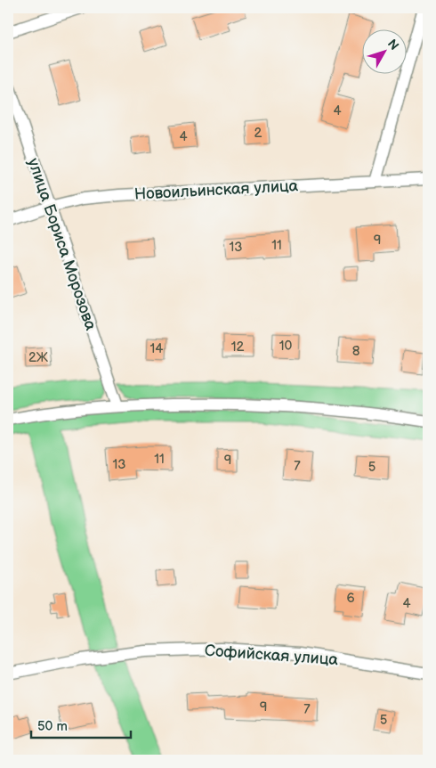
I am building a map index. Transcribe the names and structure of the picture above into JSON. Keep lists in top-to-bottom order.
{
  "streets": {
    "street": ["Новоильинская улица", "улица Бориса Морозова", "Софийская улица"]
  },
  "crossings": [
    ["Новоильинская улица", "улица Бориса Морозова"]
  ],
  "house_numbers": [
    "4",
    "2",
    "4",
    "9",
    "11",
    "13",
    "10",
    "12",
    "14",
    "8",
    "2Ж",
    "11",
    "9",
    "13",
    "7",
    "5",
    "6",
    "4",
    "9",
    "7",
    "5"
  ],
  "scale_bar": "50 m",
  "north": "top right"
}
